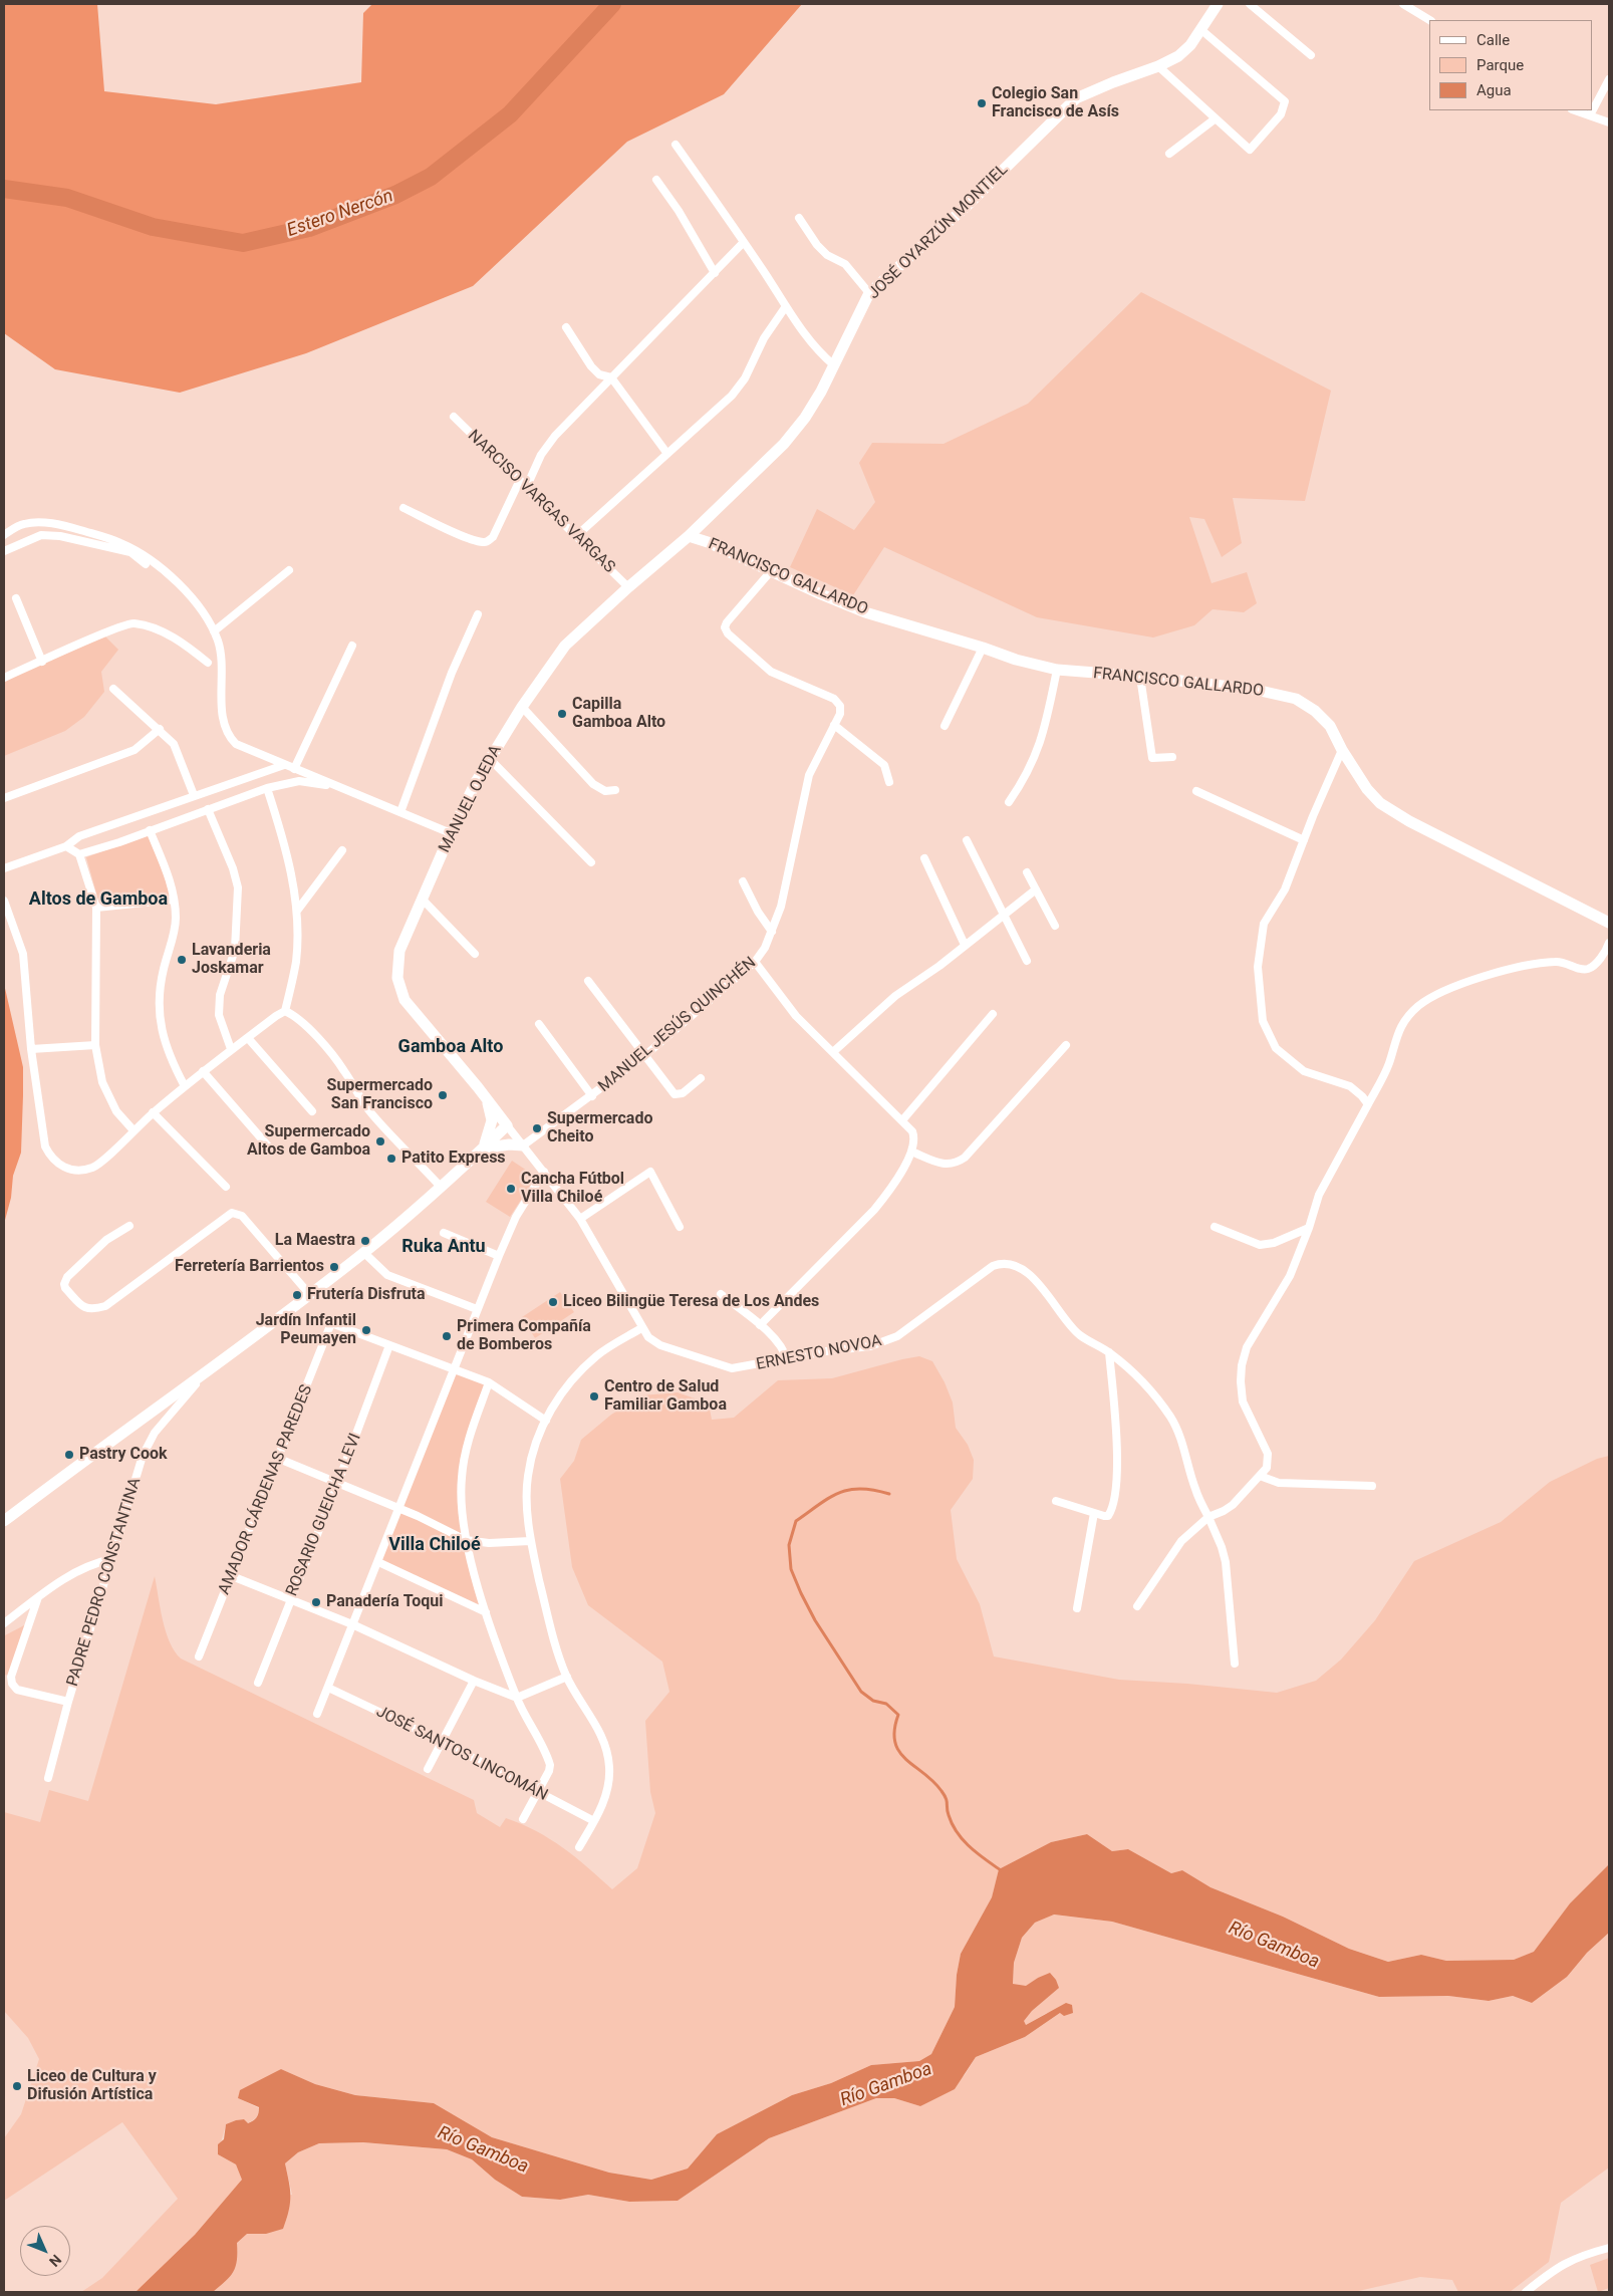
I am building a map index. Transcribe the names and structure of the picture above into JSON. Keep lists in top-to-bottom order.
{
  "streets": {
    "street": [
      "JOSÉ OYARZÚN MONTIEL",
      "NARCISO VARGAS VARGAS",
      "FRANCISCO GALLARDO",
      "MANUEL OJEDA",
      "MANUEL JESÚS QUINCHÉN",
      "ERNESTO NOVOA",
      "AMADOR CÁRDENAS PAREDES",
      "ROSARIO GUEICHA LEVI",
      "PADRE PEDRO CONSTANTINA",
      "JOSÉ SANTOS LINCOMÁN"
    ]
  },
  "crossings": [
    ["JOSÉ OYARZÚN MONTIEL", "FRANCISCO GALLARDO"],
    ["JOSÉ OYARZÚN MONTIEL", "MANUEL OJEDA"],
    ["NARCISO VARGAS VARGAS", "MANUEL OJEDA"],
    ["FRANCISCO GALLARDO", "MANUEL OJEDA"],
    ["FRANCISCO GALLARDO", "MANUEL JESÚS QUINCHÉN"],
    ["MANUEL OJEDA", "ERNESTO NOVOA"],
    ["MANUEL JESÚS QUINCHÉN", "ERNESTO NOVOA"],
    ["AMADOR CÁRDENAS PAREDES", "ROSARIO GUEICHA LEVI"]
  ],
  "districts": [
    "Altos de Gamboa",
    "Gamboa Alto",
    "Ruka Antu",
    "Villa Chiloé"
  ],
  "water": ["Estero Nercón", "Río Gamboa"],
  "places": [
    "Colegio San Francisco de Asís",
    "Capilla Gamboa Alto",
    "Lavanderia Joskamar",
    "Supermercado San Francisco",
    "Supermercado Cheito",
    "Supermercado Altos de Gamboa",
    "Patito Express",
    "Cancha Fútbol Villa Chiloé",
    "La Maestra",
    "Ferretería Barrientos",
    "Frutería Disfruta",
    "Liceo Bilingüe Teresa de Los Andes",
    "Jardín Infantil Peumayen",
    "Primera Compañía de Bomberos",
    "Centro de Salud Familiar Gamboa",
    "Pastry Cook",
    "Panadería Toqui",
    "Liceo de Cultura y Difusión Artística"
  ],
  "legend": ["Calle", "Parque", "Agua"],
  "north": "bottom right"
}
